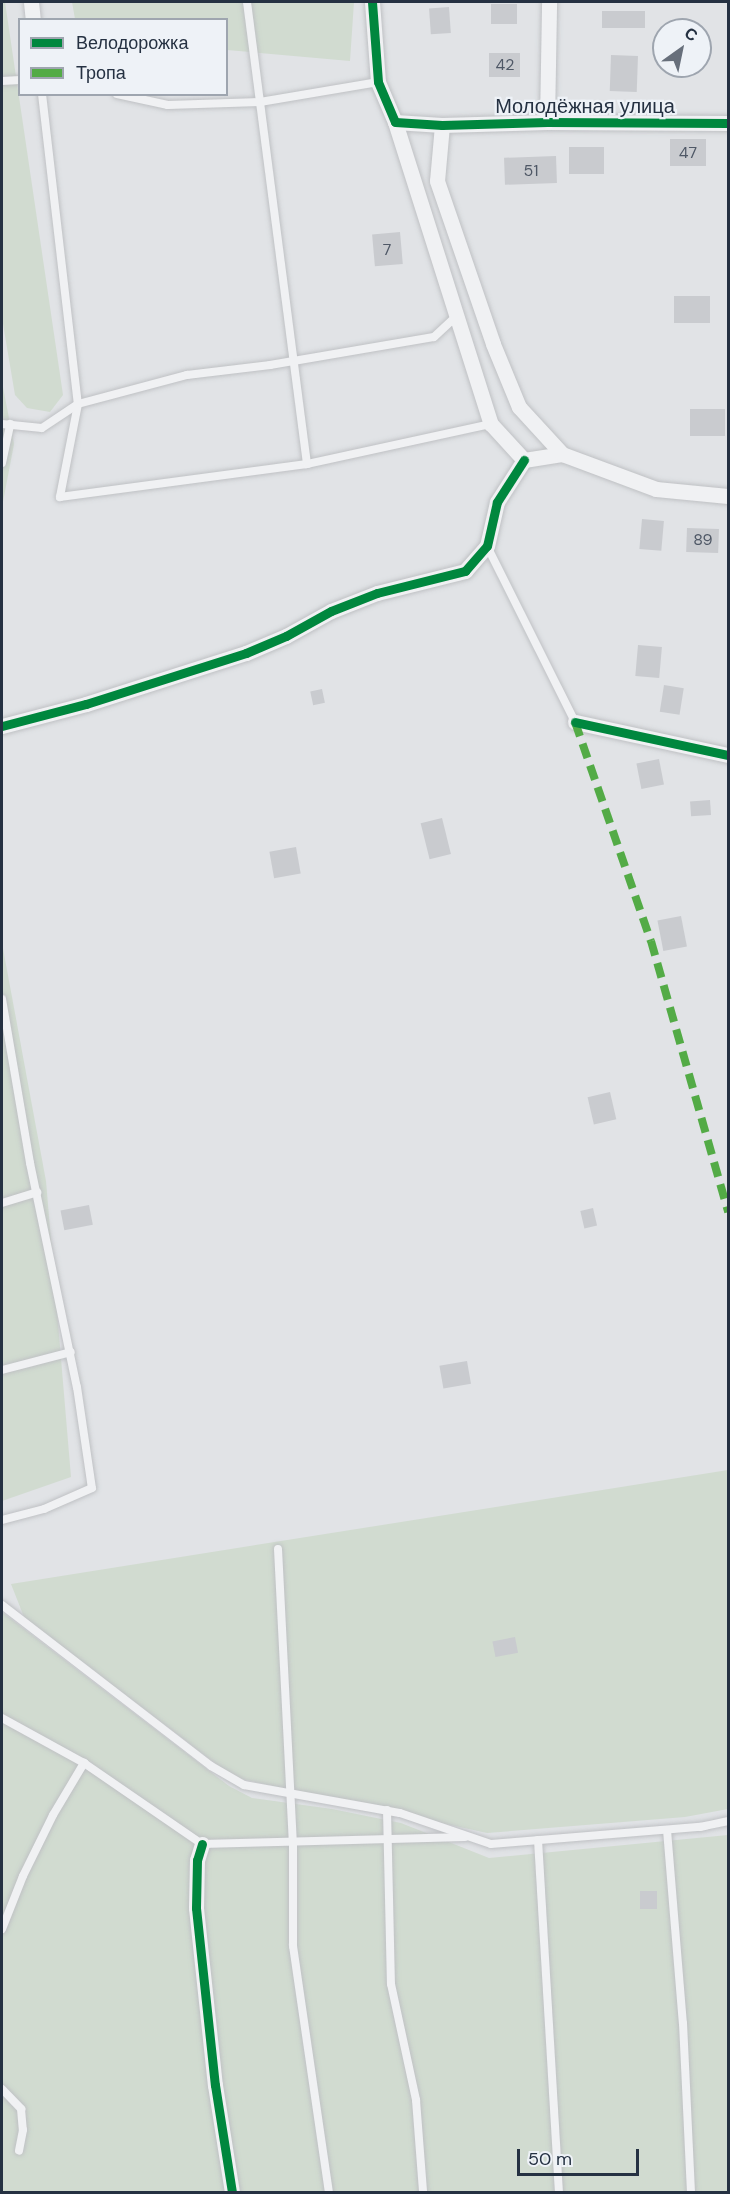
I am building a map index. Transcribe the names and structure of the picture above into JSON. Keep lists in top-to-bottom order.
{
  "streets": {
    "street": ["Молодёжная улица"]
  },
  "house_numbers": [
    "42",
    "47",
    "51",
    "7",
    "89"
  ],
  "legend": ["Велодорожка", "Тропа"],
  "scale_bar": "50 m",
  "north": "top right"
}
